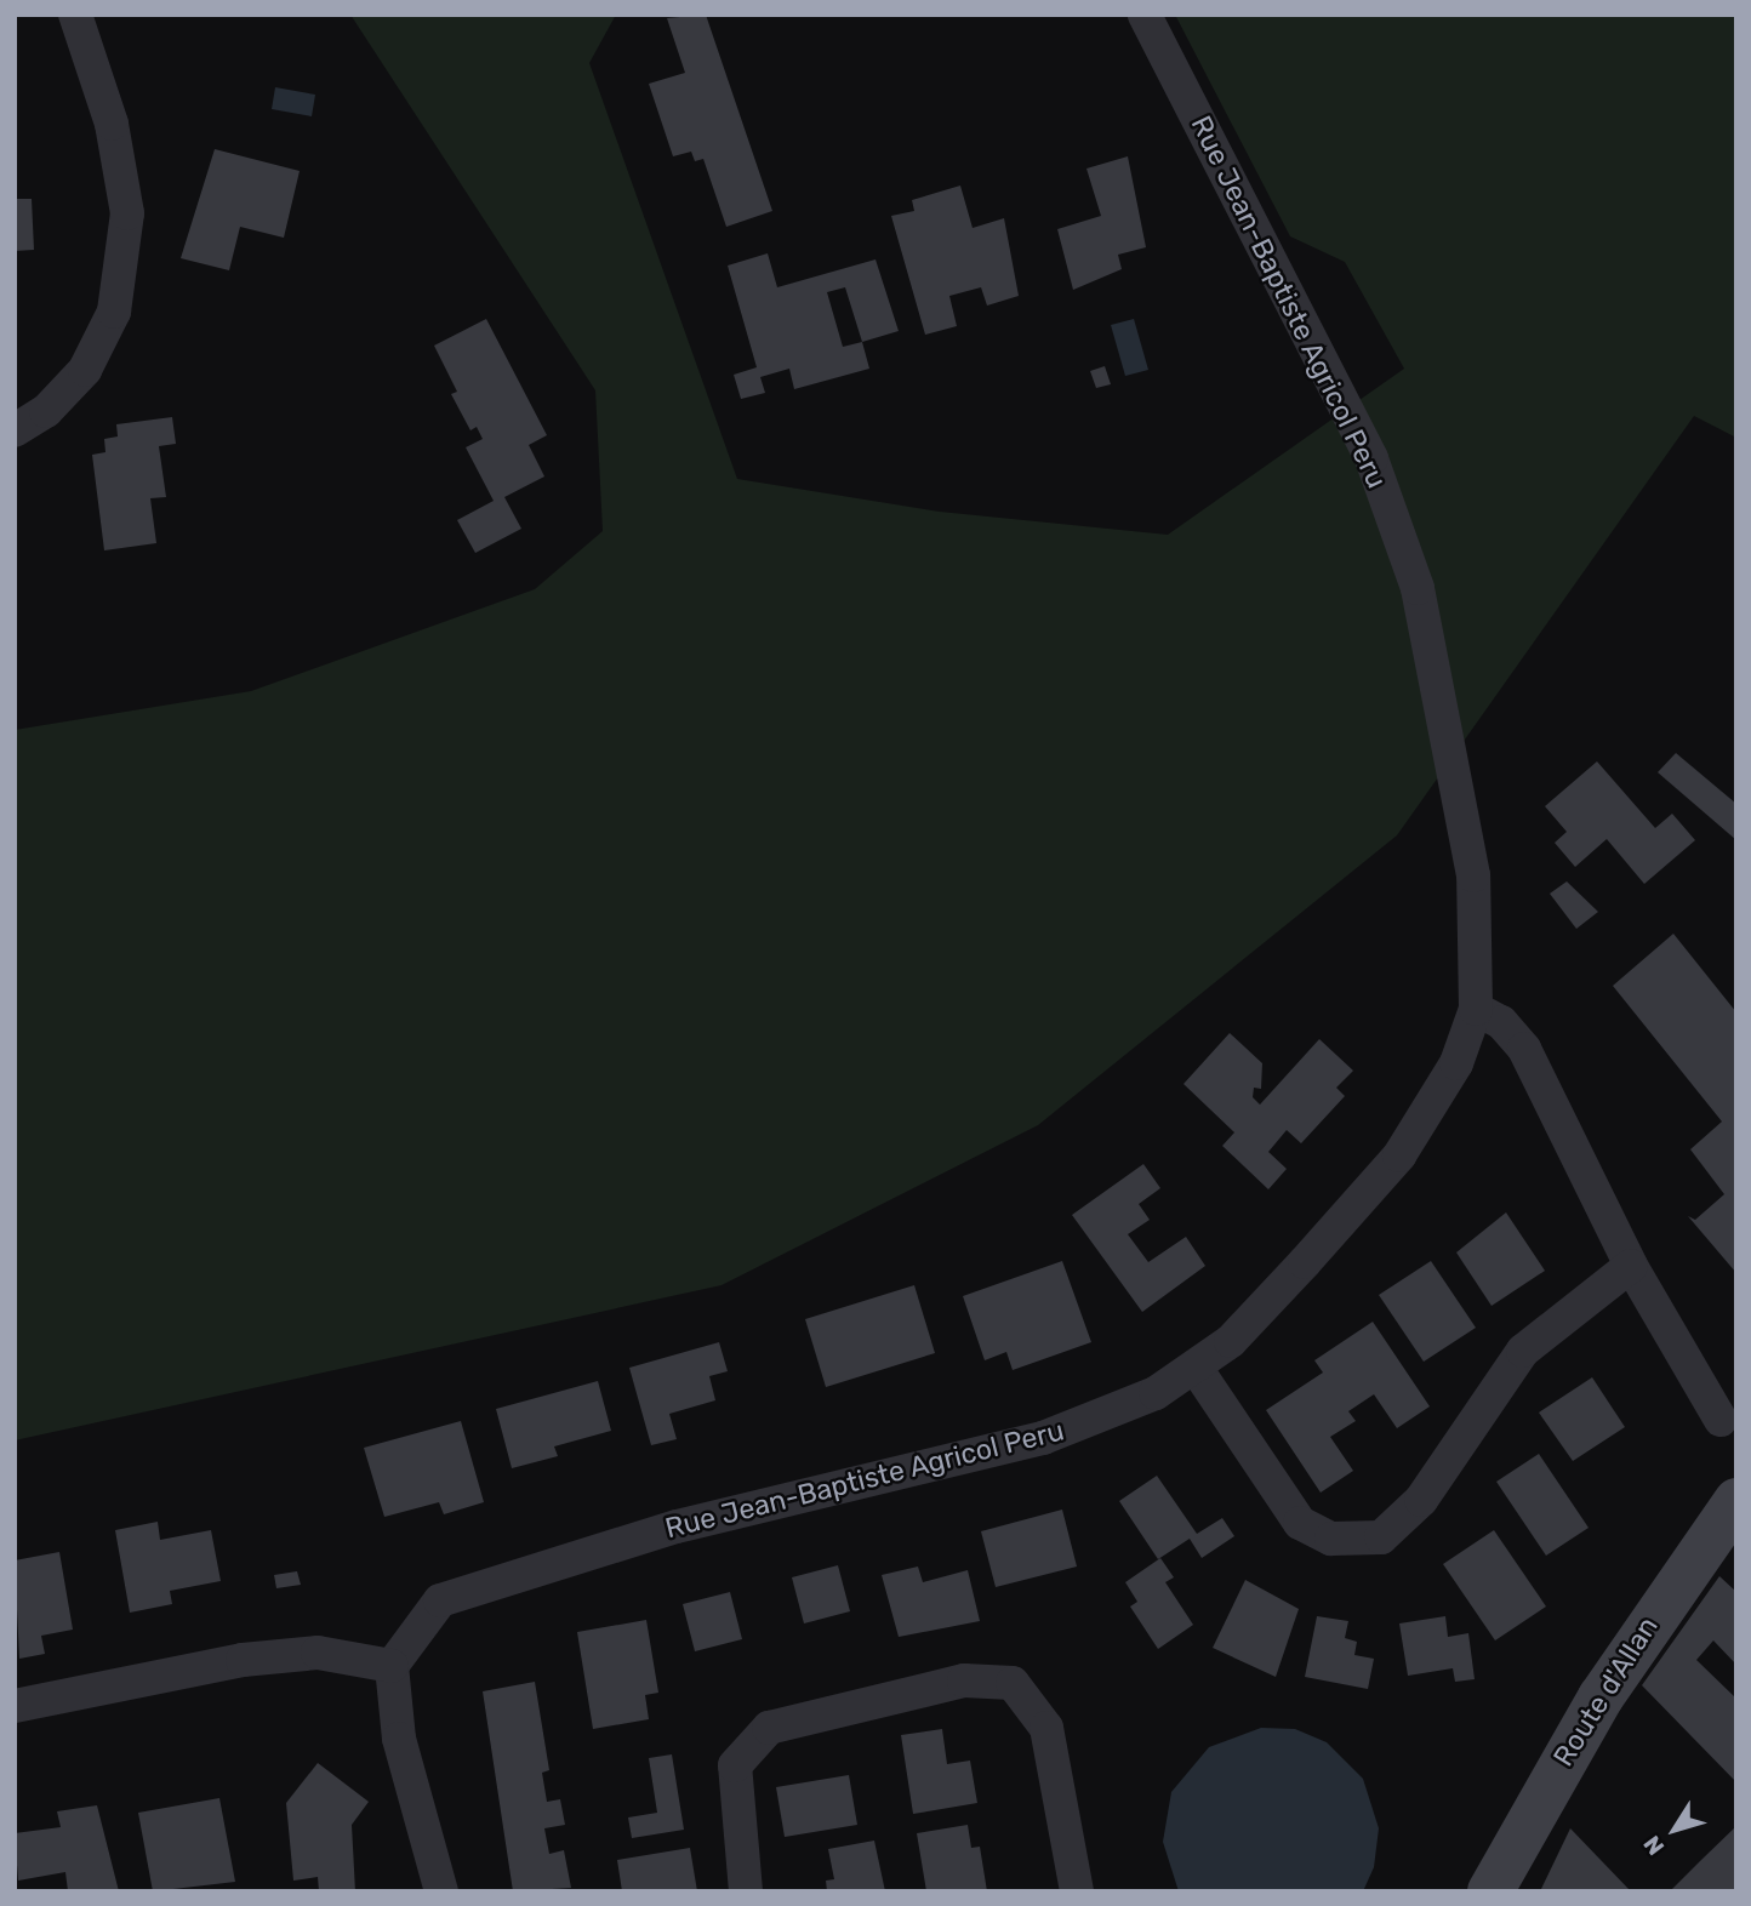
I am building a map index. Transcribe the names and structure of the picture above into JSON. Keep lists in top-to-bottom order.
{
  "streets": {
    "street": ["Rue Jean-Baptiste Agricol Peru", "Route d'Allan"]
  },
  "north": "bottom left"
}
